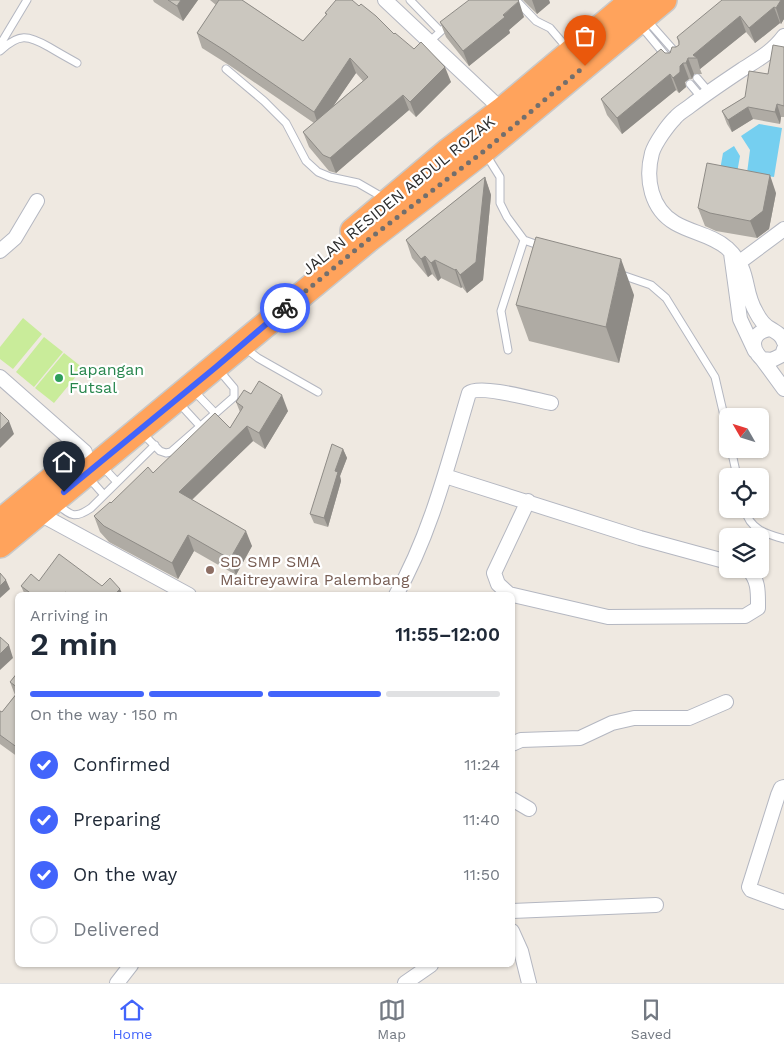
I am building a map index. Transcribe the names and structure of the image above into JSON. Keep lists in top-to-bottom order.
{
  "streets": {
    "highway": ["JALAN RESIDEN ABDUL ROZAK"]
  },
  "places": ["Lapangan Futsal", "SD SMP SMA Maitreyawira Palembang"],
  "north": "top left",
  "page": {
    "heading": ["2 min", "Arriving in", "11:55–12:00"],
    "bar": "On the way · 150 m",
    "list": [
      ["Confirmed", "11:24"],
      ["Preparing", "11:40"],
      ["On the way", "11:50"],
      "Delivered"
    ],
    "tabs": ["Home", "Map", "Saved"]
  }
}
